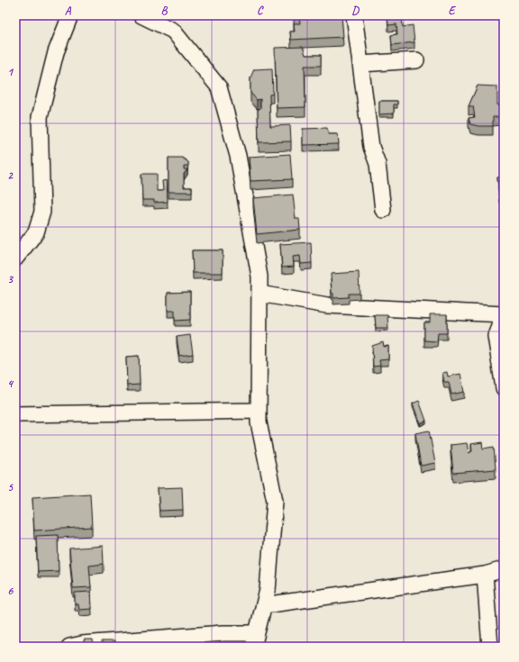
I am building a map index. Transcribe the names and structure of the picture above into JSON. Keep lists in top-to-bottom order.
{
  "grid": {
    "columns": [
      "A",
      "B",
      "C",
      "D",
      "E"
    ],
    "rows": [
      "1",
      "2",
      "3",
      "4",
      "5",
      "6"
    ]
  }
}
